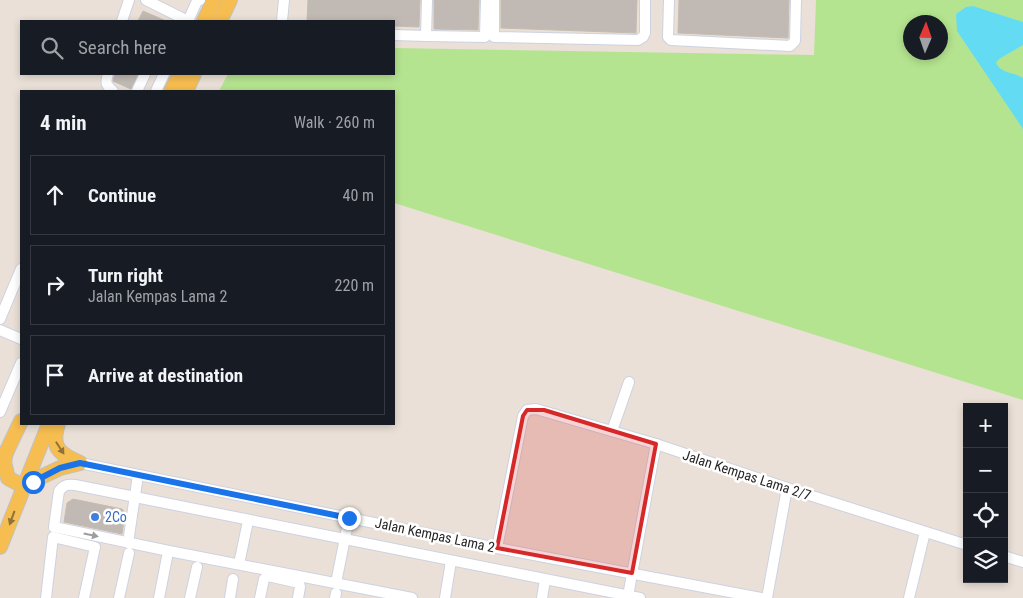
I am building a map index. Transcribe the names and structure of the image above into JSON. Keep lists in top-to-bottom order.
{
  "streets": {
    "street": ["Jalan Kempas Lama 2/7", "Jalan Kempas Lama 2"]
  },
  "crossings": [
    ["Jalan Kempas Lama 2/7", "Jalan Kempas Lama 2"]
  ],
  "places": ["2Co"],
  "north": "top",
  "page": {
    "search": "Search here",
    "heading": ["4 min", "Walk · 260 m"],
    "list": [
      ["Continue", "40 m"],
      ["Turn right", "Jalan Kempas Lama 2", "220 m"],
      "Arrive at destination"
    ],
    "map_buttons": ["+", "−"]
  }
}
